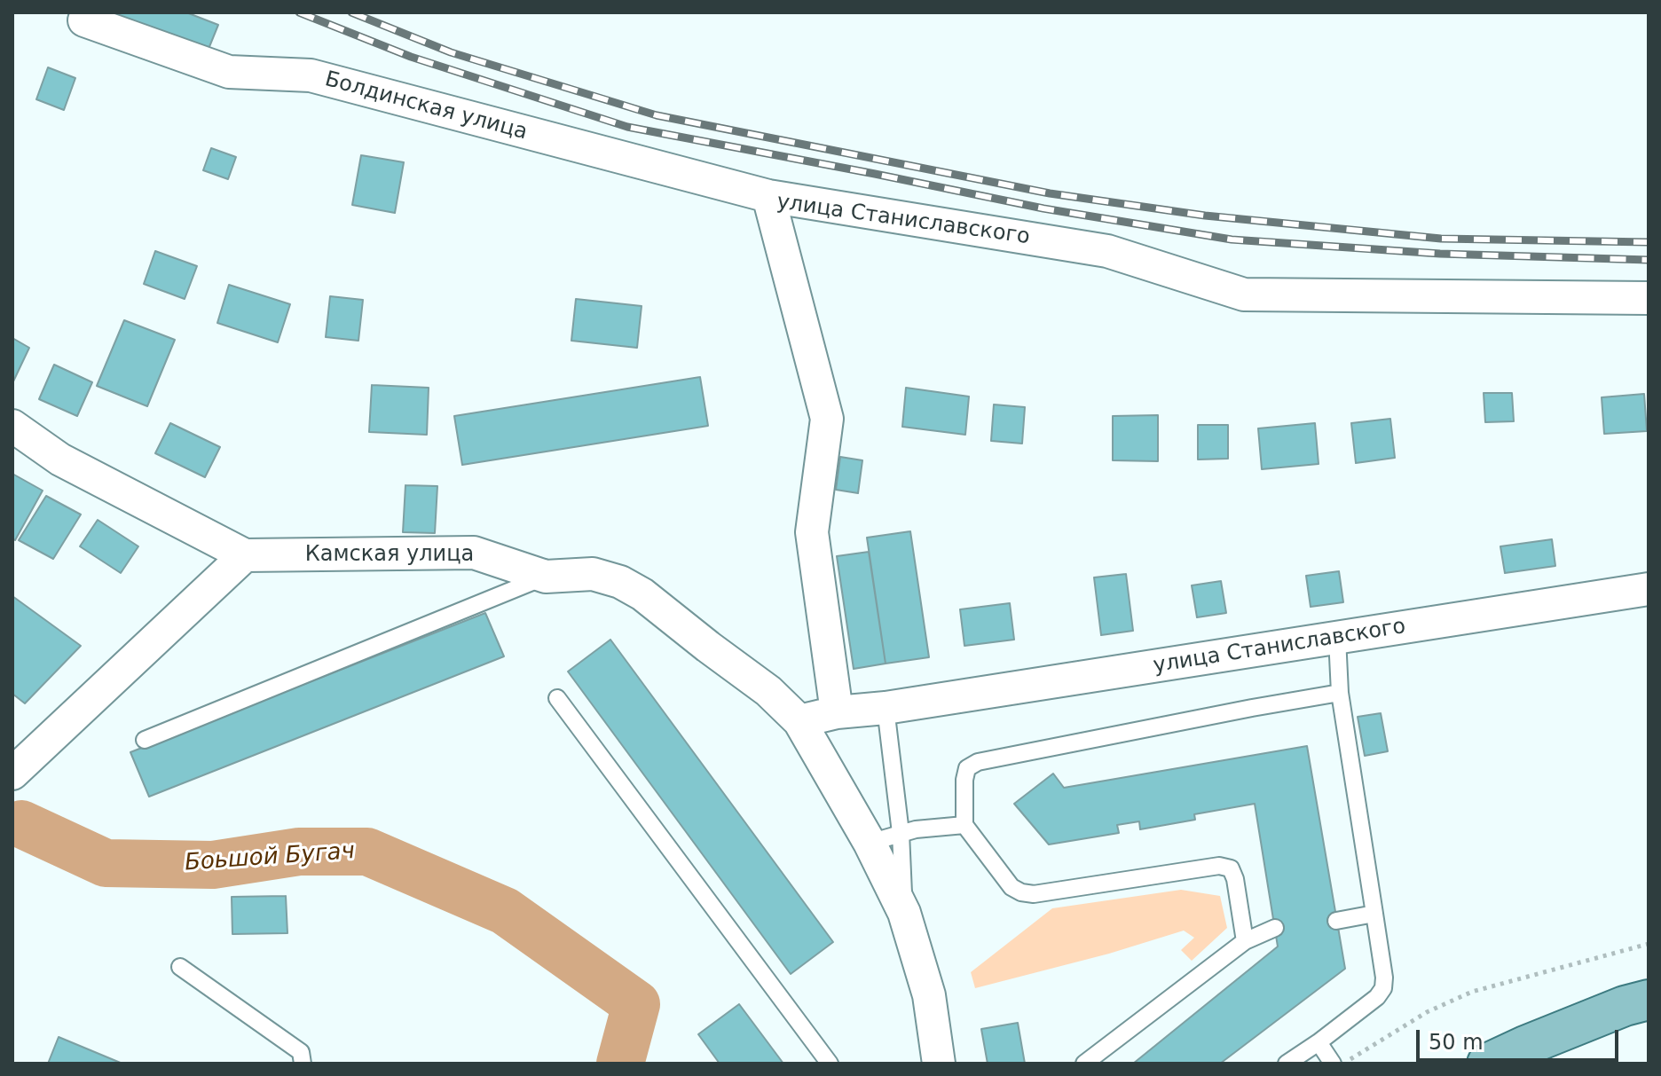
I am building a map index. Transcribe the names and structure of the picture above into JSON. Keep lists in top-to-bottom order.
{
  "streets": {
    "street": ["Болдинская улица", "улица Станиславского", "Камская улица"]
  },
  "crossings": [
    ["Болдинская улица", "улица Станиславского"]
  ],
  "water": ["Боьшой Бугач"],
  "scale_bar": "50 m"
}
